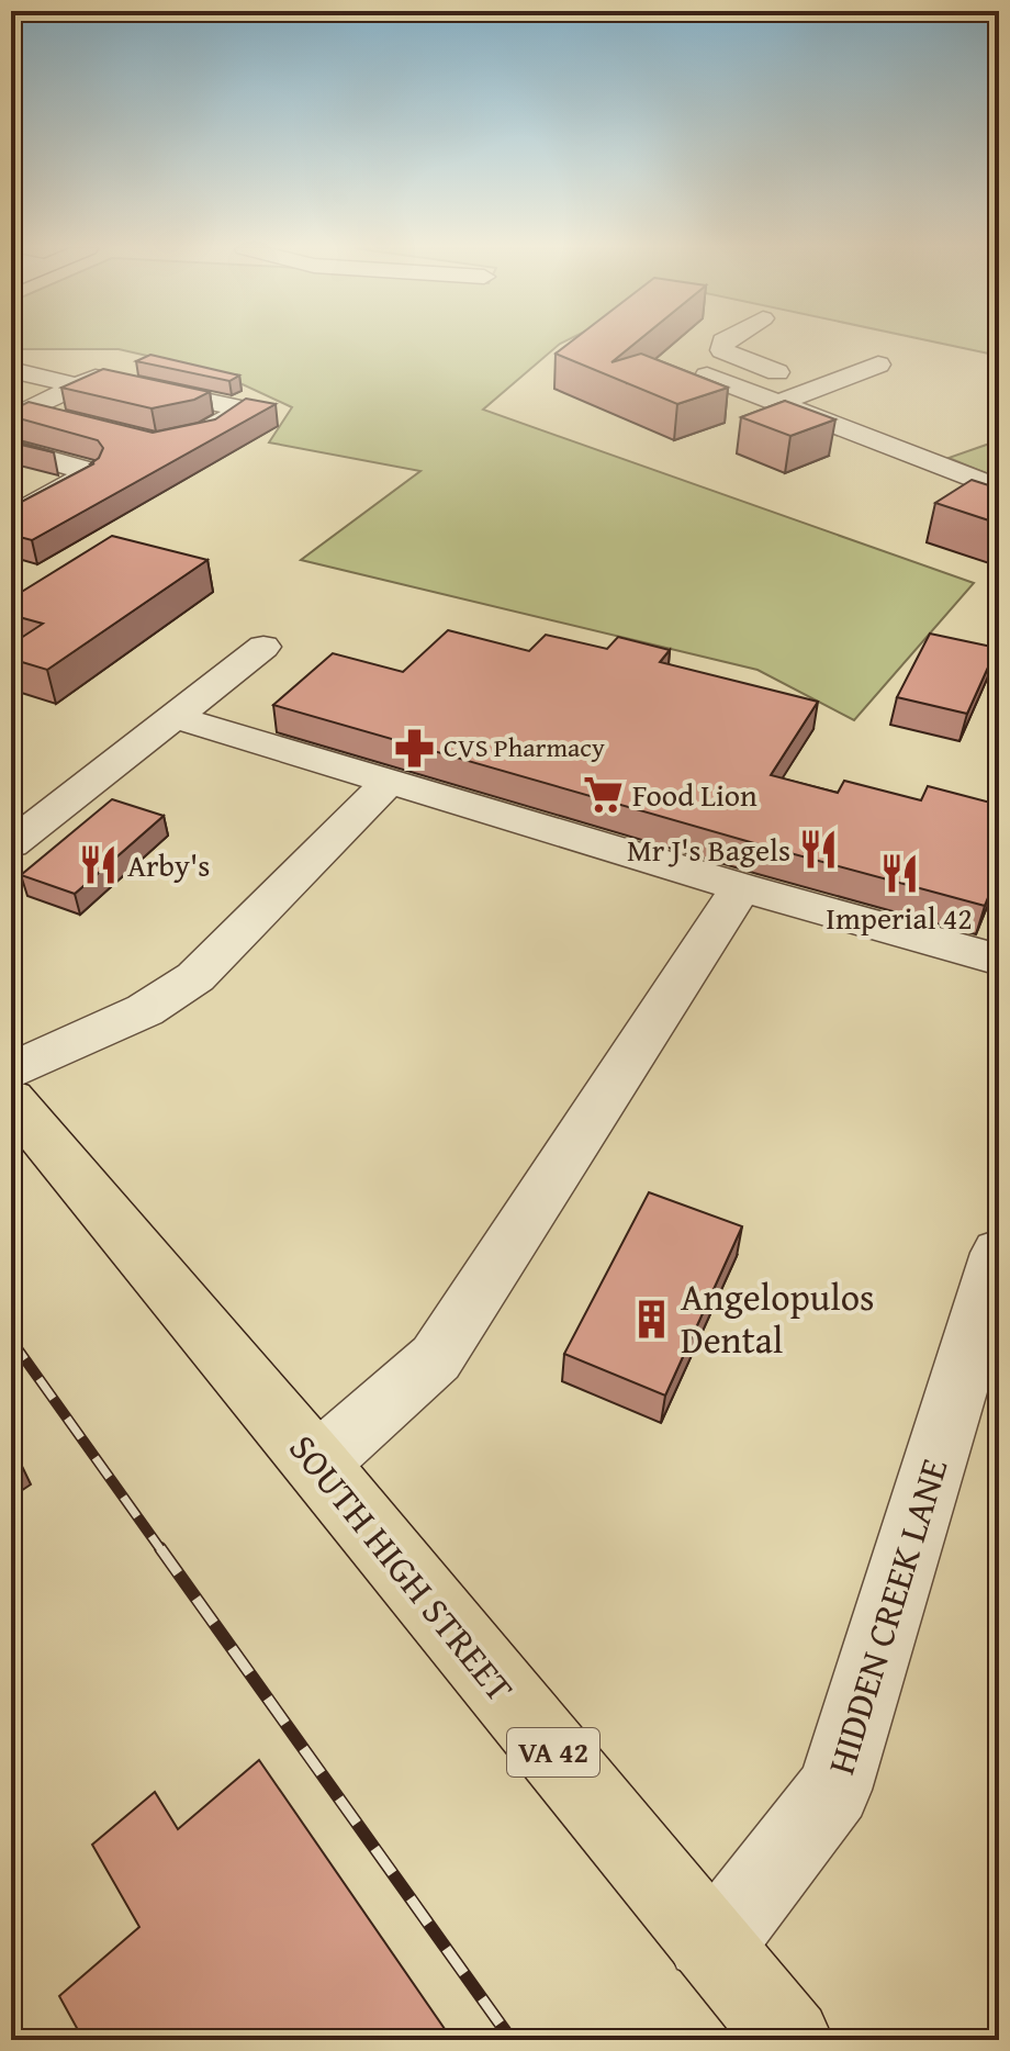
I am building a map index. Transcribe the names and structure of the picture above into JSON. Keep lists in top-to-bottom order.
{
  "streets": {
    "main road": ["SOUTH HIGH STREET", "VA 42"],
    "street": ["HIDDEN CREEK LANE"]
  },
  "crossings": [
    ["SOUTH HIGH STREET", "HIDDEN CREEK LANE"]
  ],
  "places": {
    "pharmacy": ["CVS Pharmacy"],
    "supermarket": ["Food Lion"],
    "restaurant": ["Mr J's Bagels", "Arby's", "Imperial 42"],
    "building": ["Angelopulos Dental"]
  }
}
